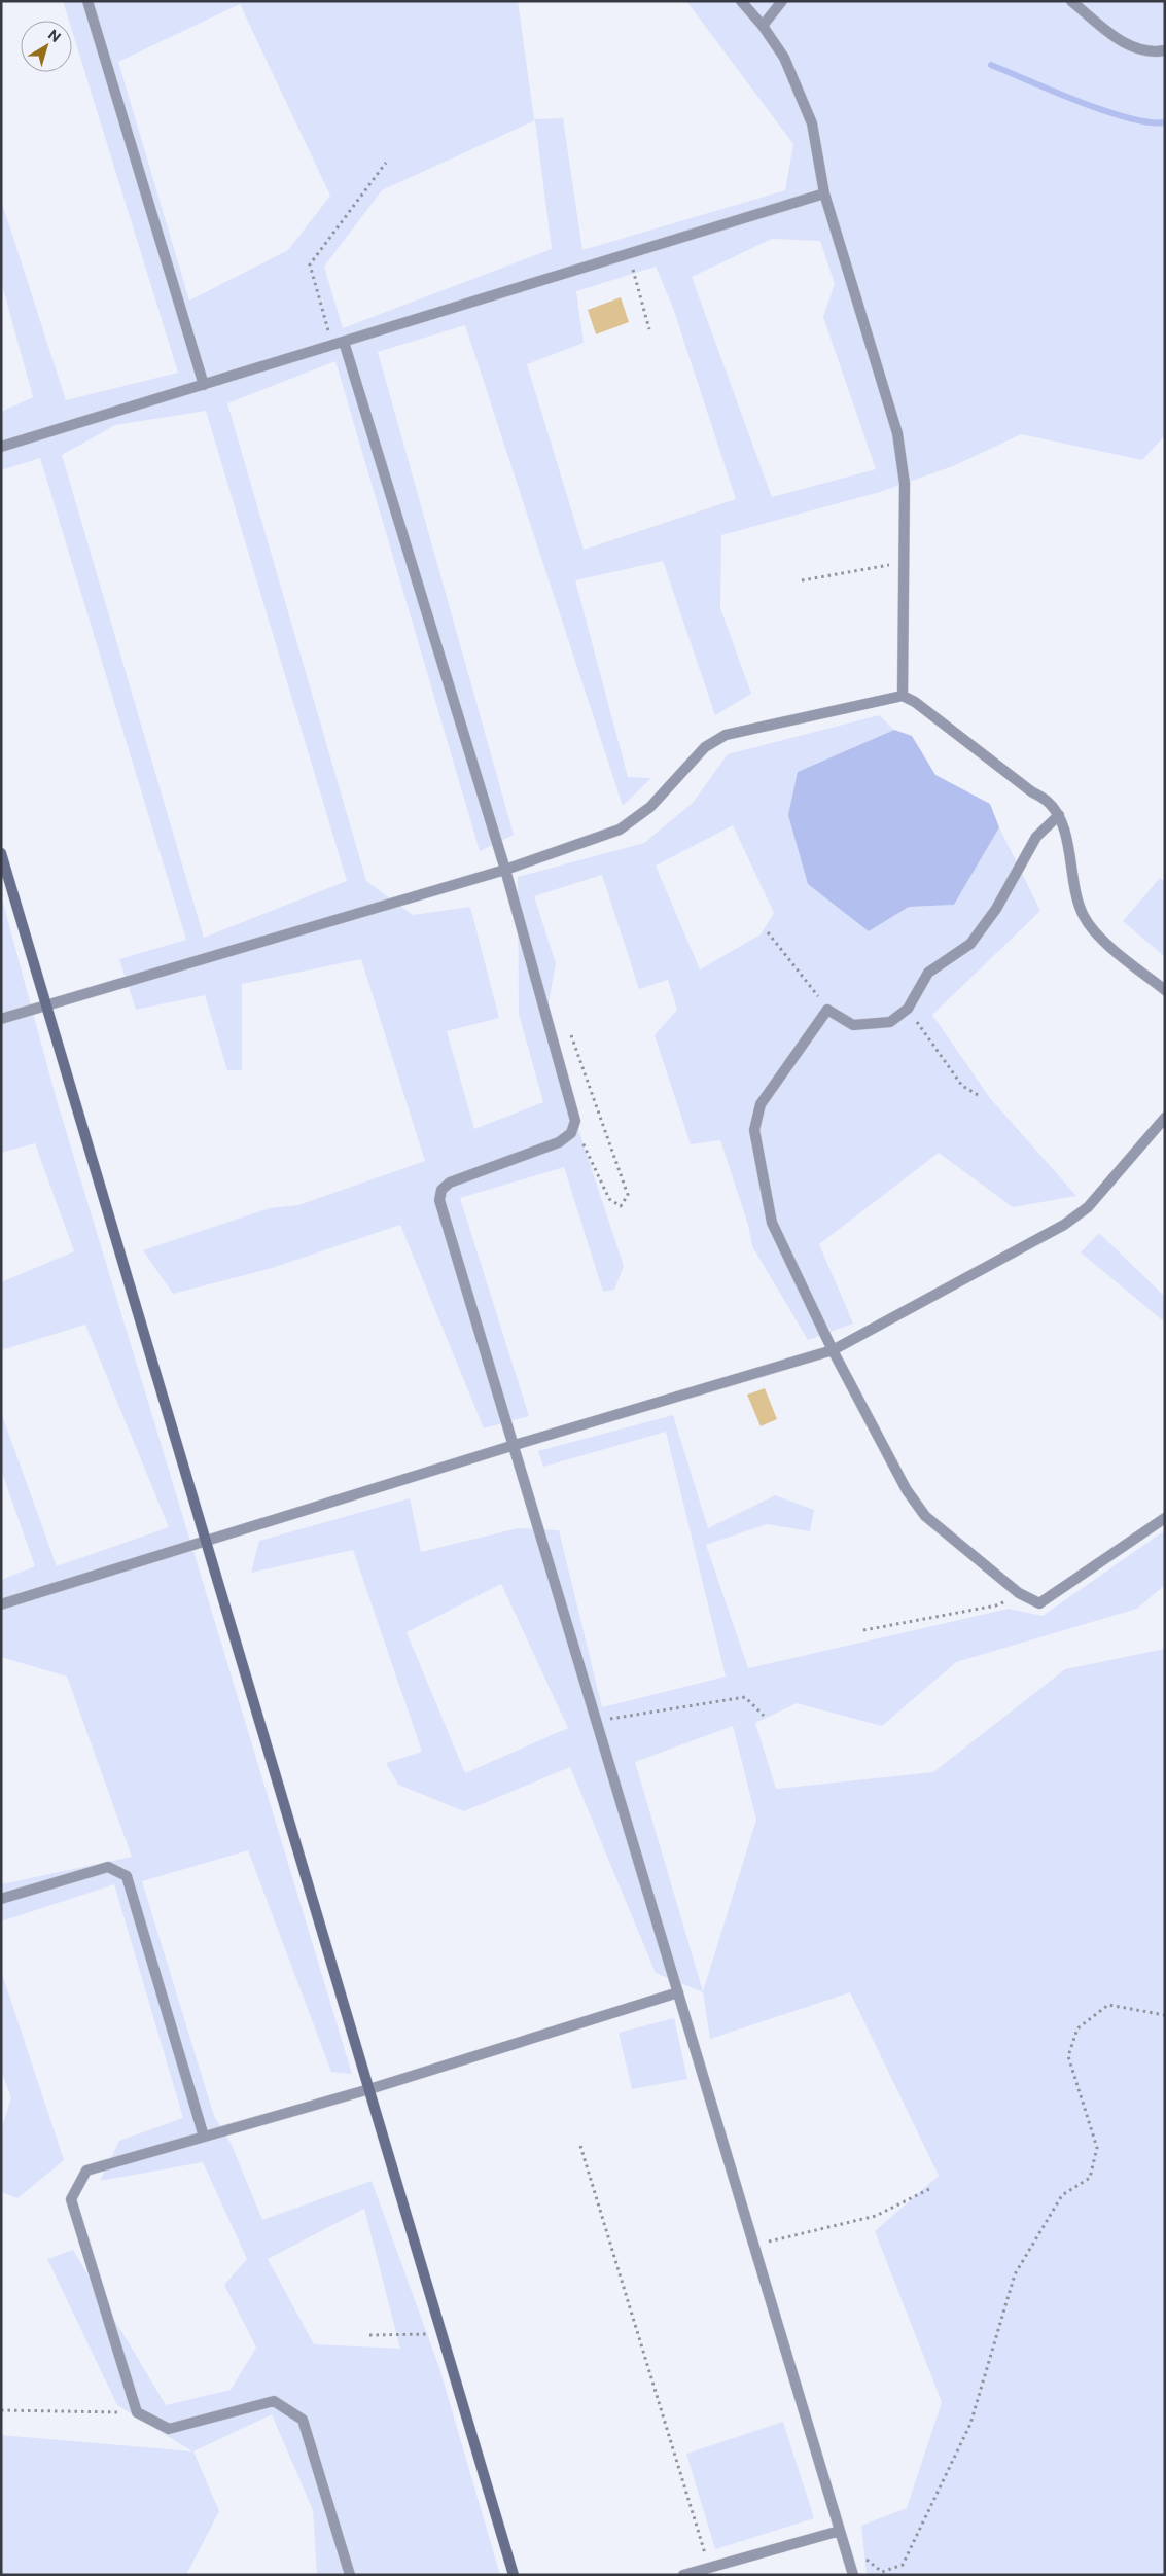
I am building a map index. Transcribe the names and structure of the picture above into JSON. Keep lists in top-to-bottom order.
{
  "north": "top right"
}
